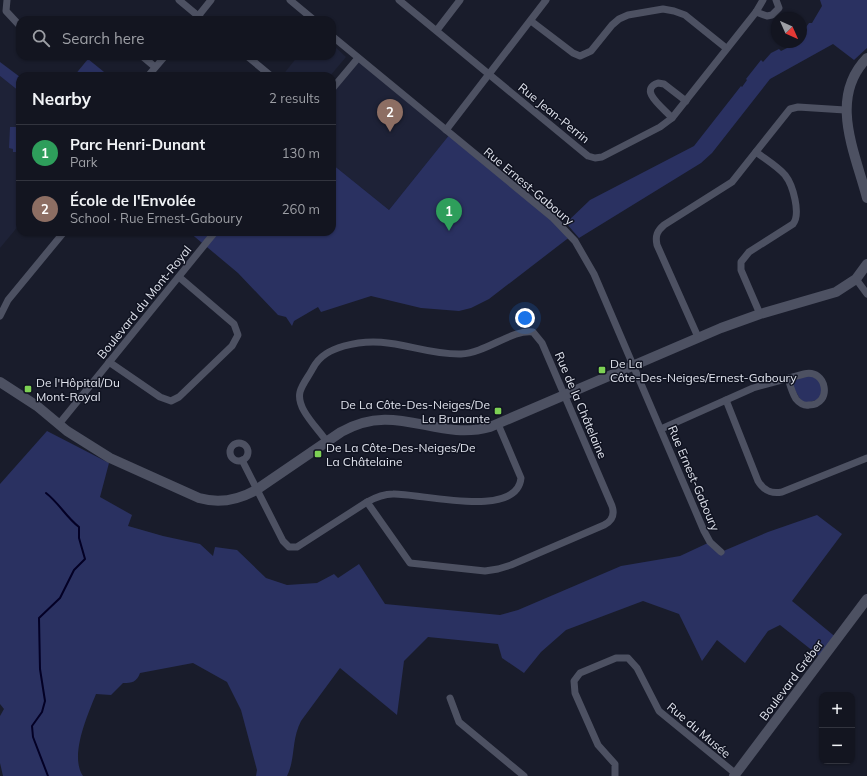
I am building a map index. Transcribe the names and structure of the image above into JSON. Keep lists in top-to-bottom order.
{
  "streets": {
    "street": [
      "Rue Jean-Perrin",
      "Rue Ernest-Gaboury",
      "Boulevard du Mont-Royal",
      "Rue de la Châtelaine",
      "Boulevard Gréber",
      "Rue du Musée"
    ]
  },
  "crossings": [
    ["Boulevard Gréber", "Rue du Musée"]
  ],
  "places": {
    "transit": [
      "De La Côte-Des-Neiges/Ernest-Gaboury",
      "De l'Hôpital/Du Mont-Royal",
      "De La Côte-Des-Neiges/De La Brunante",
      "De La Côte-Des-Neiges/De La Châtelaine"
    ]
  },
  "north": "bottom right",
  "page": {
    "search": "Search here",
    "heading": ["Nearby", "2 results"],
    "pins": ["2", "1"],
    "list": [
      {
        "mark": "1",
        "name": "Parc Henri-Dunant",
        "note": "Park",
        "value": "130 m"
      },
      {
        "mark": "2",
        "name": "École de l'Envolée",
        "note": "School · Rue Ernest-Gaboury",
        "value": "260 m"
      }
    ],
    "map_buttons": ["+", "−"]
  }
}
